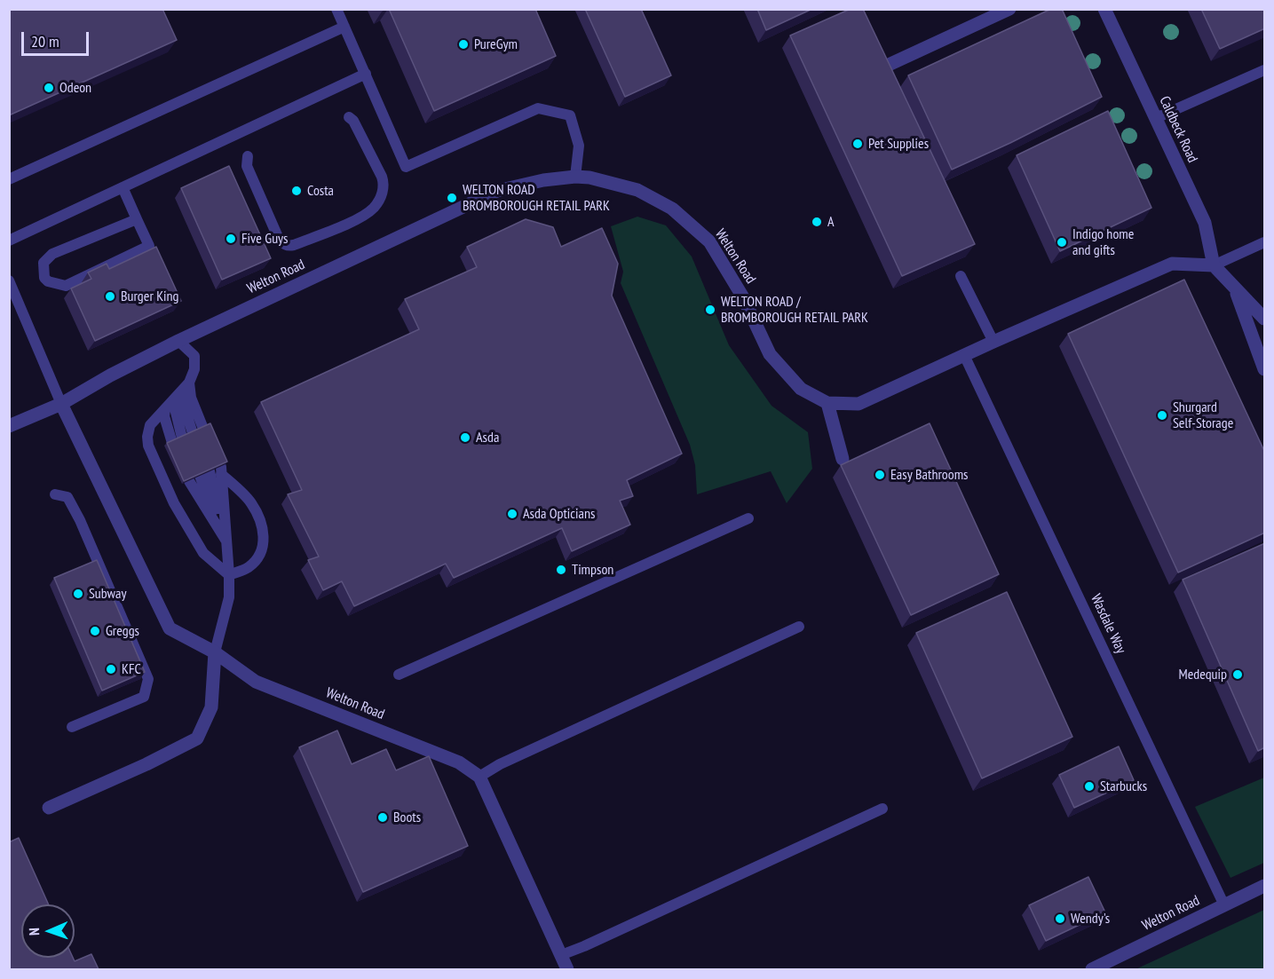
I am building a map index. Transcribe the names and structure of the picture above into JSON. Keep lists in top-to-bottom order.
{
  "streets": {
    "street": ["Caldbeck Road", "Welton Road"],
    "lane": ["Wasdale Way"]
  },
  "crossings": [
    ["Caldbeck Road", "Welton Road"],
    ["Welton Road", "Wasdale Way"]
  ],
  "places": [
    "PureGym",
    "Odeon",
    "Pet Supplies",
    "Costa",
    "WELTON ROAD BROMBOROUGH RETAIL PARK",
    "A",
    "Five Guys",
    "Indigo home and gifts",
    "Burger King",
    "WELTON ROAD / BROMBOROUGH RETAIL PARK",
    "Shurgard Self-Storage",
    "Asda",
    "Easy Bathrooms",
    "Asda Opticians",
    "Timpson",
    "Subway",
    "Greggs",
    "KFC",
    "Medequip",
    "Starbucks",
    "Boots",
    "Wendy's"
  ],
  "scale_bar": "20 m",
  "north": "left"
}
